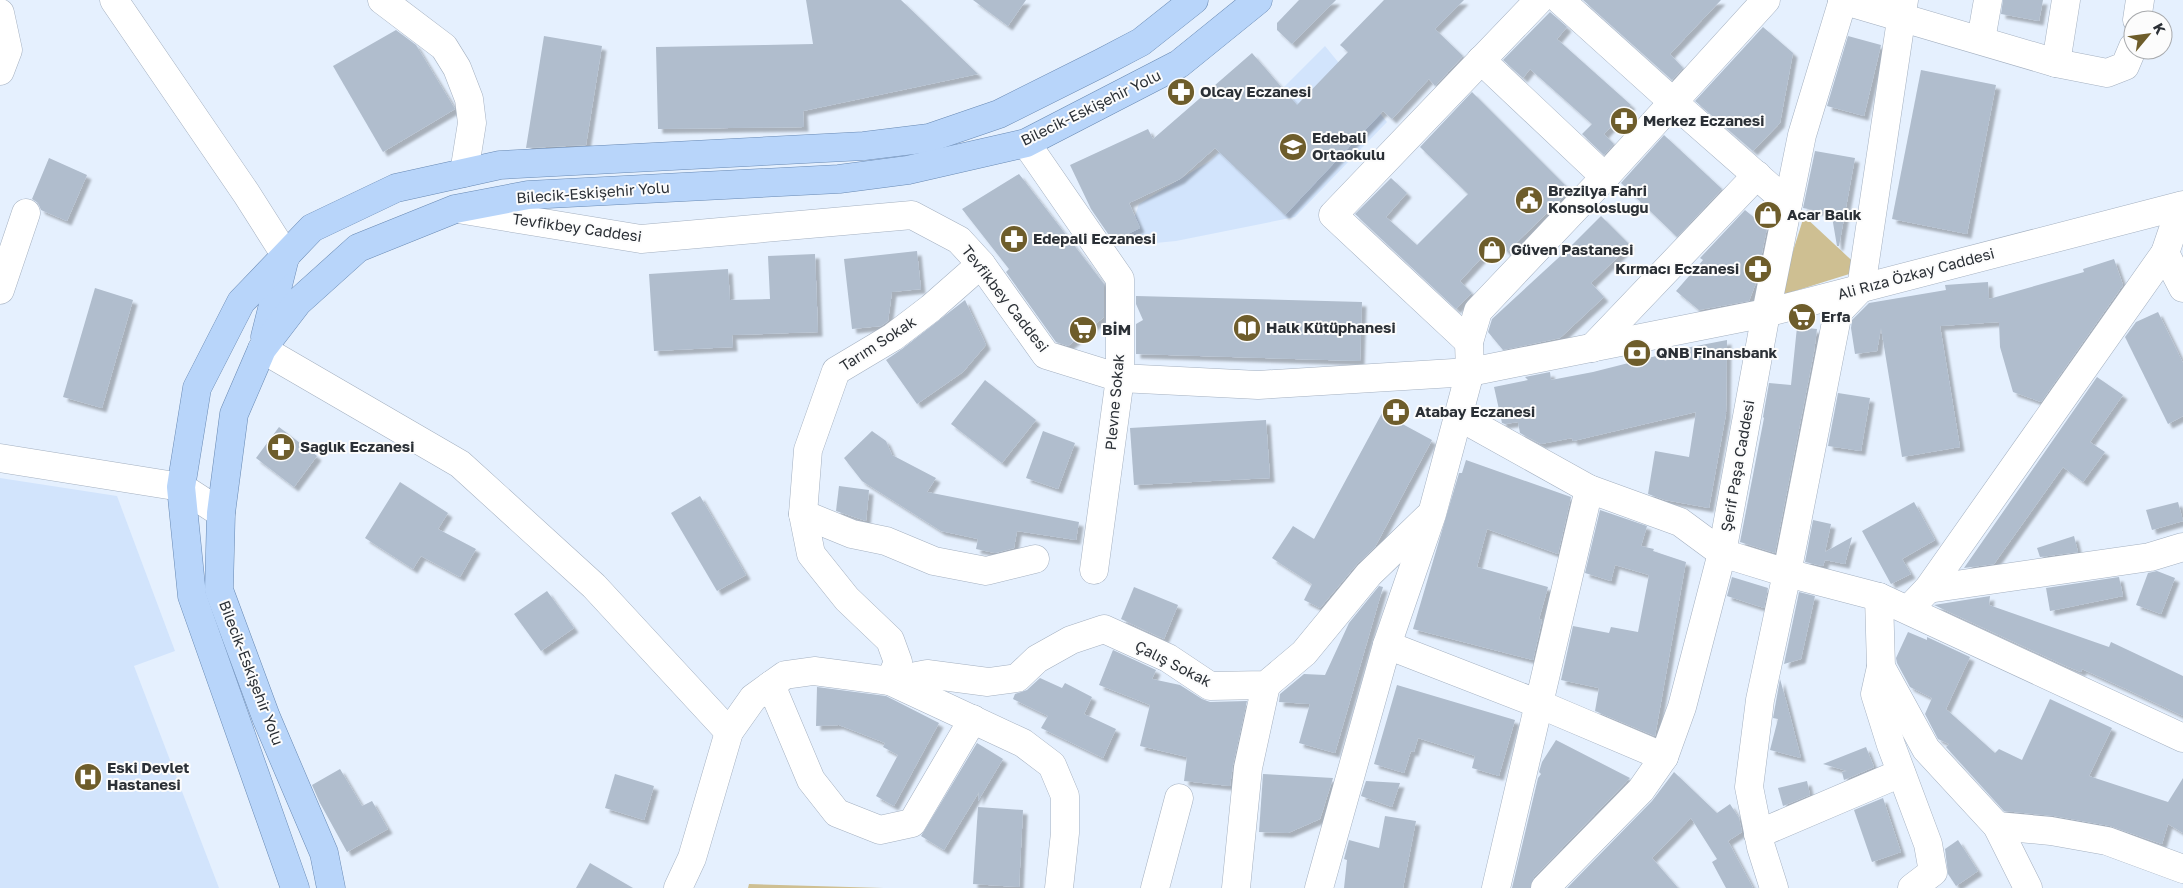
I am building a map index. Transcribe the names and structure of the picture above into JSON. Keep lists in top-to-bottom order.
{
  "streets": {
    "main road": ["Bilecik-Eskişehir Yolu"],
    "street": [
      "Tevfikbey Caddesi",
      "Ali Rıza Özkay Caddesi",
      "Tarım Sokak",
      "Plevne Sokak",
      "Şerif Paşa Caddesi",
      "Çalış Sokak"
    ]
  },
  "crossings": [
    ["Bilecik-Eskişehir Yolu", "Tevfikbey Caddesi"],
    ["Bilecik-Eskişehir Yolu", "Plevne Sokak"],
    ["Tevfikbey Caddesi", "Ali Rıza Özkay Caddesi"],
    ["Tevfikbey Caddesi", "Tarım Sokak"],
    ["Tevfikbey Caddesi", "Plevne Sokak"],
    ["Ali Rıza Özkay Caddesi", "Şerif Paşa Caddesi"],
    ["Tarım Sokak", "Çalış Sokak"]
  ],
  "places": {
    "pharmacy": [
      "Olcay Eczanesi",
      "Merkez Eczanesi",
      "Edepali Eczanesi",
      "Kırmacı Eczanesi",
      "Atabay Eczanesi",
      "Sağlık Eczanesi"
    ],
    "school or university": ["Edebali Ortaokulu"],
    "public building": ["Brezilya Fahri Konsolosluğu"],
    "shop": ["Acar Balık", "Güven Pastanesi"],
    "supermarket": ["Erfa", "BİM"],
    "library": ["Halk Kütüphanesi"],
    "bank": ["QNB Finansbank"],
    "hospital": ["Eski Devlet Hastanesi"]
  },
  "north": "top right"
}
